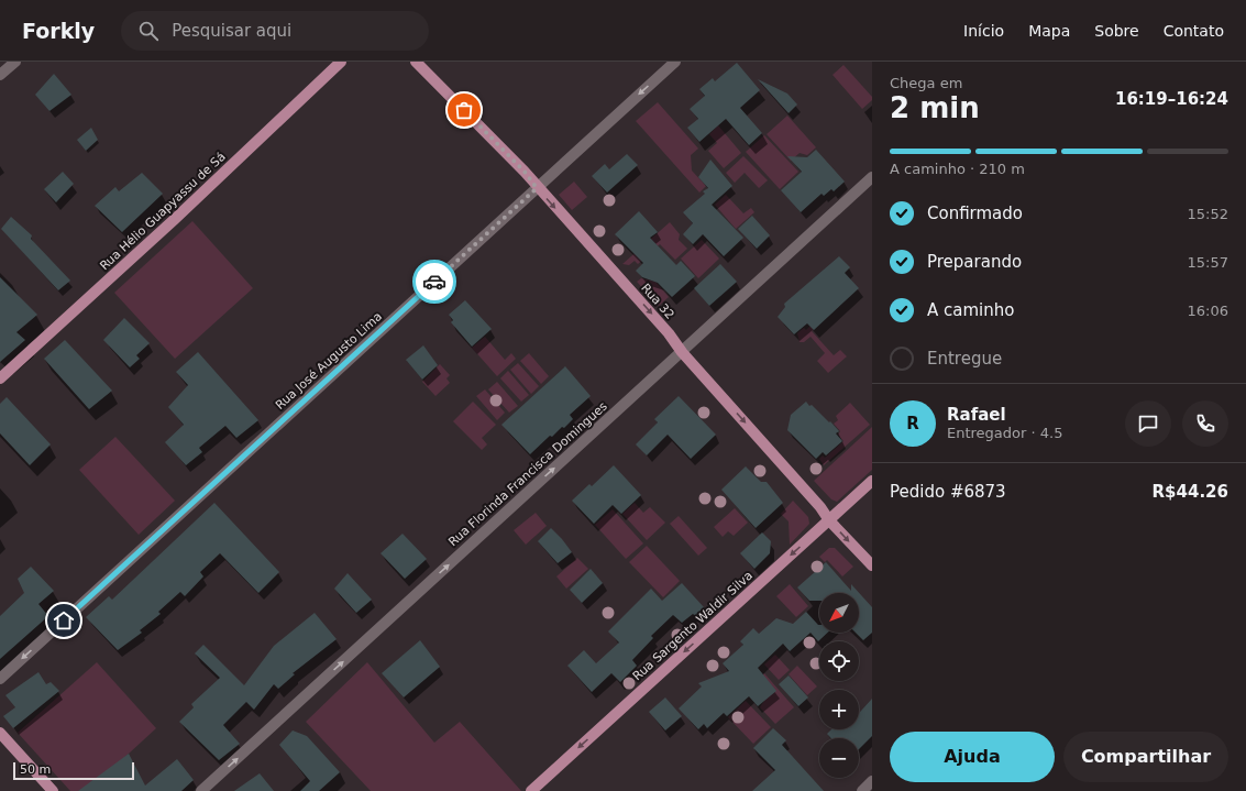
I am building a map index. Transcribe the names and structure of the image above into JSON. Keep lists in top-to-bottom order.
{
  "streets": {
    "main road": ["Rua Hélio Guapyassu de Sá", "Rua 32", "Rua Sargento Waldir Silva"],
    "street": ["Rua José Augusto Lima", "Rua Florinda Francisca Domingues"]
  },
  "crossings": [
    ["Rua 32", "Rua José Augusto Lima"],
    ["Rua 32", "Rua Florinda Francisca Domingues"],
    ["Rua 32", "Rua Sargento Waldir Silva"]
  ],
  "one_way": [
    "Rua 32",
    "Rua José Augusto Lima",
    "Rua Florinda Francisca Domingues",
    "Rua Sargento Waldir Silva"
  ],
  "scale_bar": "50 m",
  "north": "bottom left",
  "page": {
    "header": "Forkly",
    "search": "Pesquisar aqui",
    "nav": [
      "Início",
      "Mapa",
      "Sobre",
      "Contato"
    ],
    "heading": ["2 min", "Chega em", "16:19–16:24"],
    "panel": [
      "Rafael",
      "Entregador · 4.5",
      "Pedido #6873",
      "R$44.26"
    ],
    "bar": "A caminho · 210 m",
    "list": [
      ["Confirmado", "15:52"],
      ["Preparando", "15:57"],
      ["A caminho", "16:06"],
      "Entregue"
    ],
    "round": "R",
    "map_buttons": ["+", "−"],
    "buttons": ["Ajuda", "Compartilhar"],
    "scale": "50 m"
  }
}
